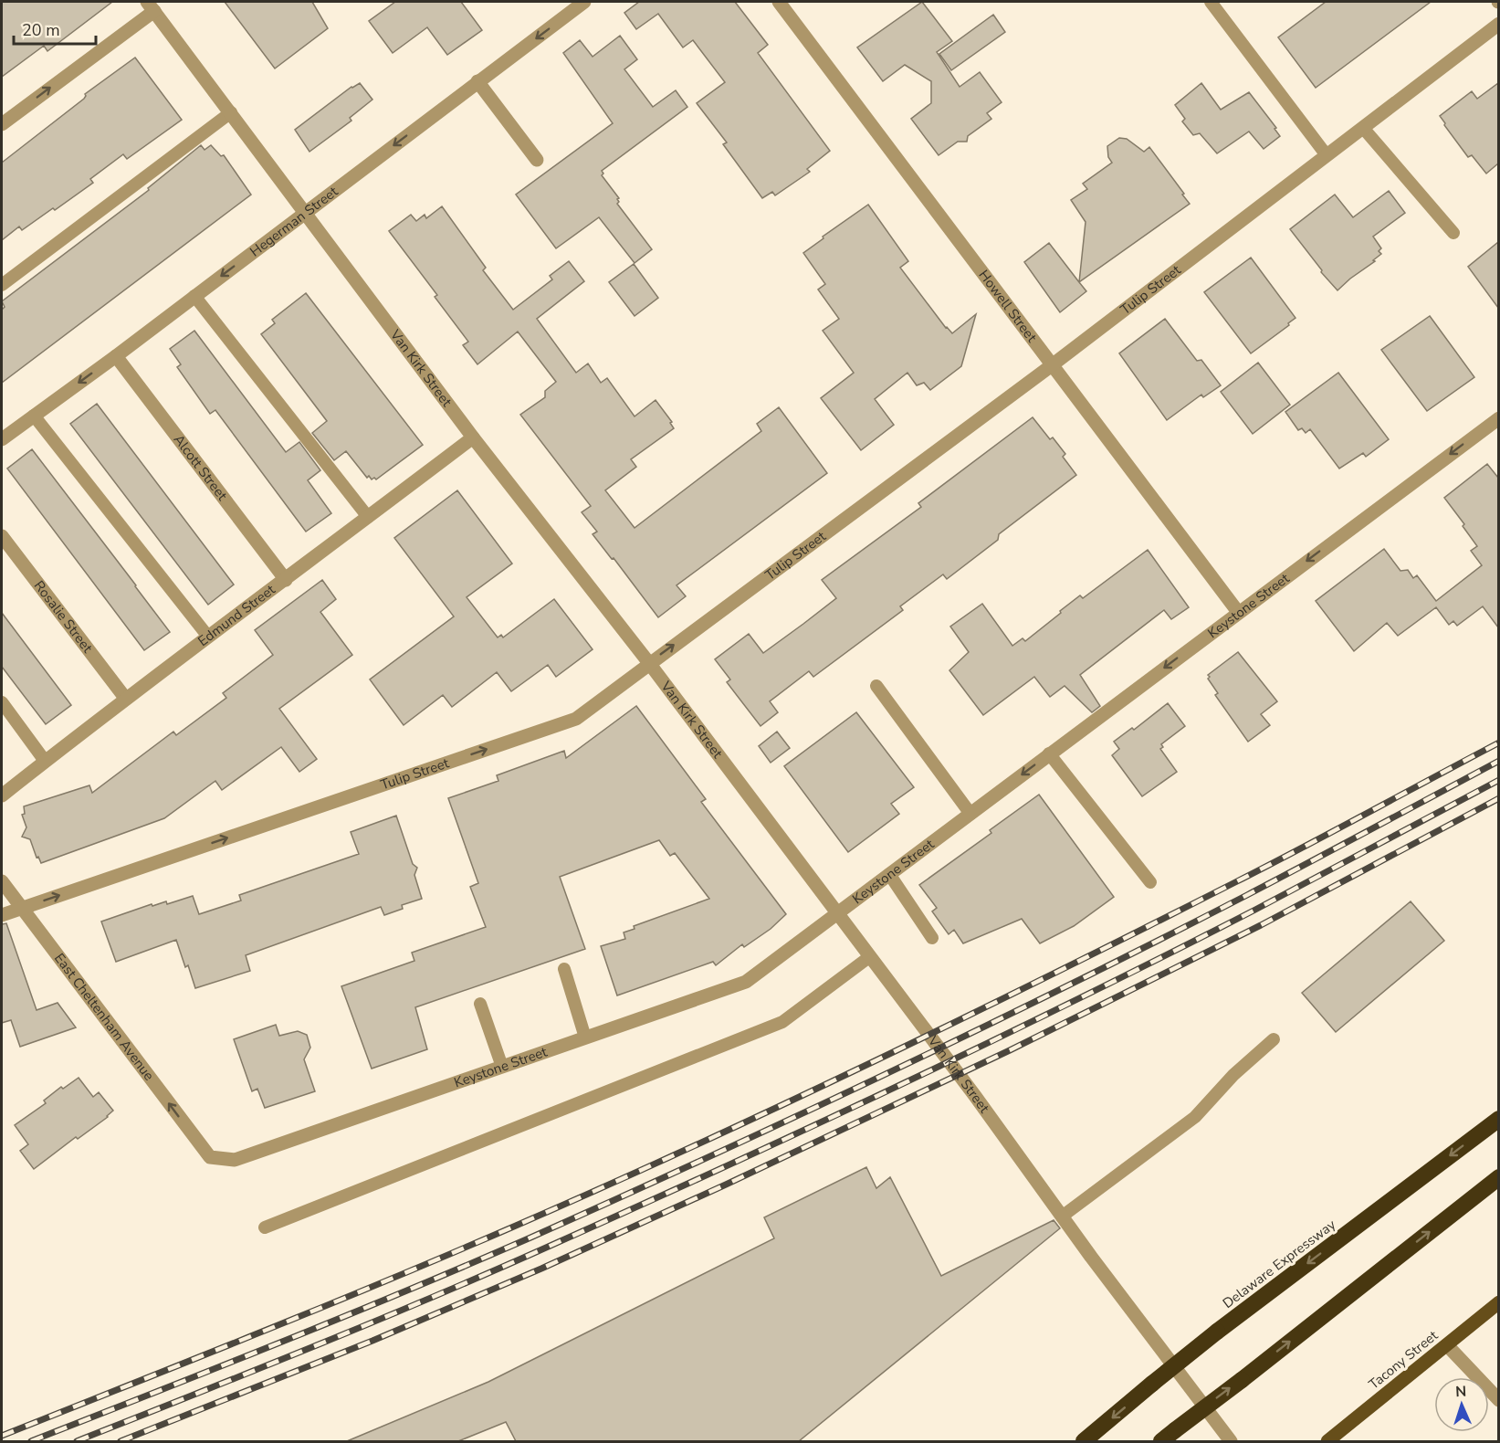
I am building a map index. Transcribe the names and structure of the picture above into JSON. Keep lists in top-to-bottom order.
{
  "streets": {
    "highway": ["Delaware Expressway"],
    "main road": ["Tacony Street"],
    "street": [
      "Hegerman Street",
      "Tulip Street",
      "Howell Street",
      "Van Kirk Street",
      "Alcott Street",
      "Keystone Street",
      "Edmund Street",
      "Rosalie Street",
      "East Cheltenham Avenue"
    ]
  },
  "crossings": [
    ["Hegerman Street", "Van Kirk Street"],
    ["Hegerman Street", "Alcott Street"],
    ["Tulip Street", "Howell Street"],
    ["Tulip Street", "Van Kirk Street"],
    ["Tulip Street", "East Cheltenham Avenue"],
    ["Howell Street", "Keystone Street"],
    ["Van Kirk Street", "Keystone Street"],
    ["Van Kirk Street", "Edmund Street"],
    ["Alcott Street", "Edmund Street"],
    ["Keystone Street", "East Cheltenham Avenue"],
    ["Edmund Street", "Rosalie Street"]
  ],
  "one_way": [
    "Hegerman Street",
    "Tulip Street",
    "Keystone Street",
    "East Cheltenham Avenue"
  ],
  "scale_bar": "20 m",
  "north": "top"
}
